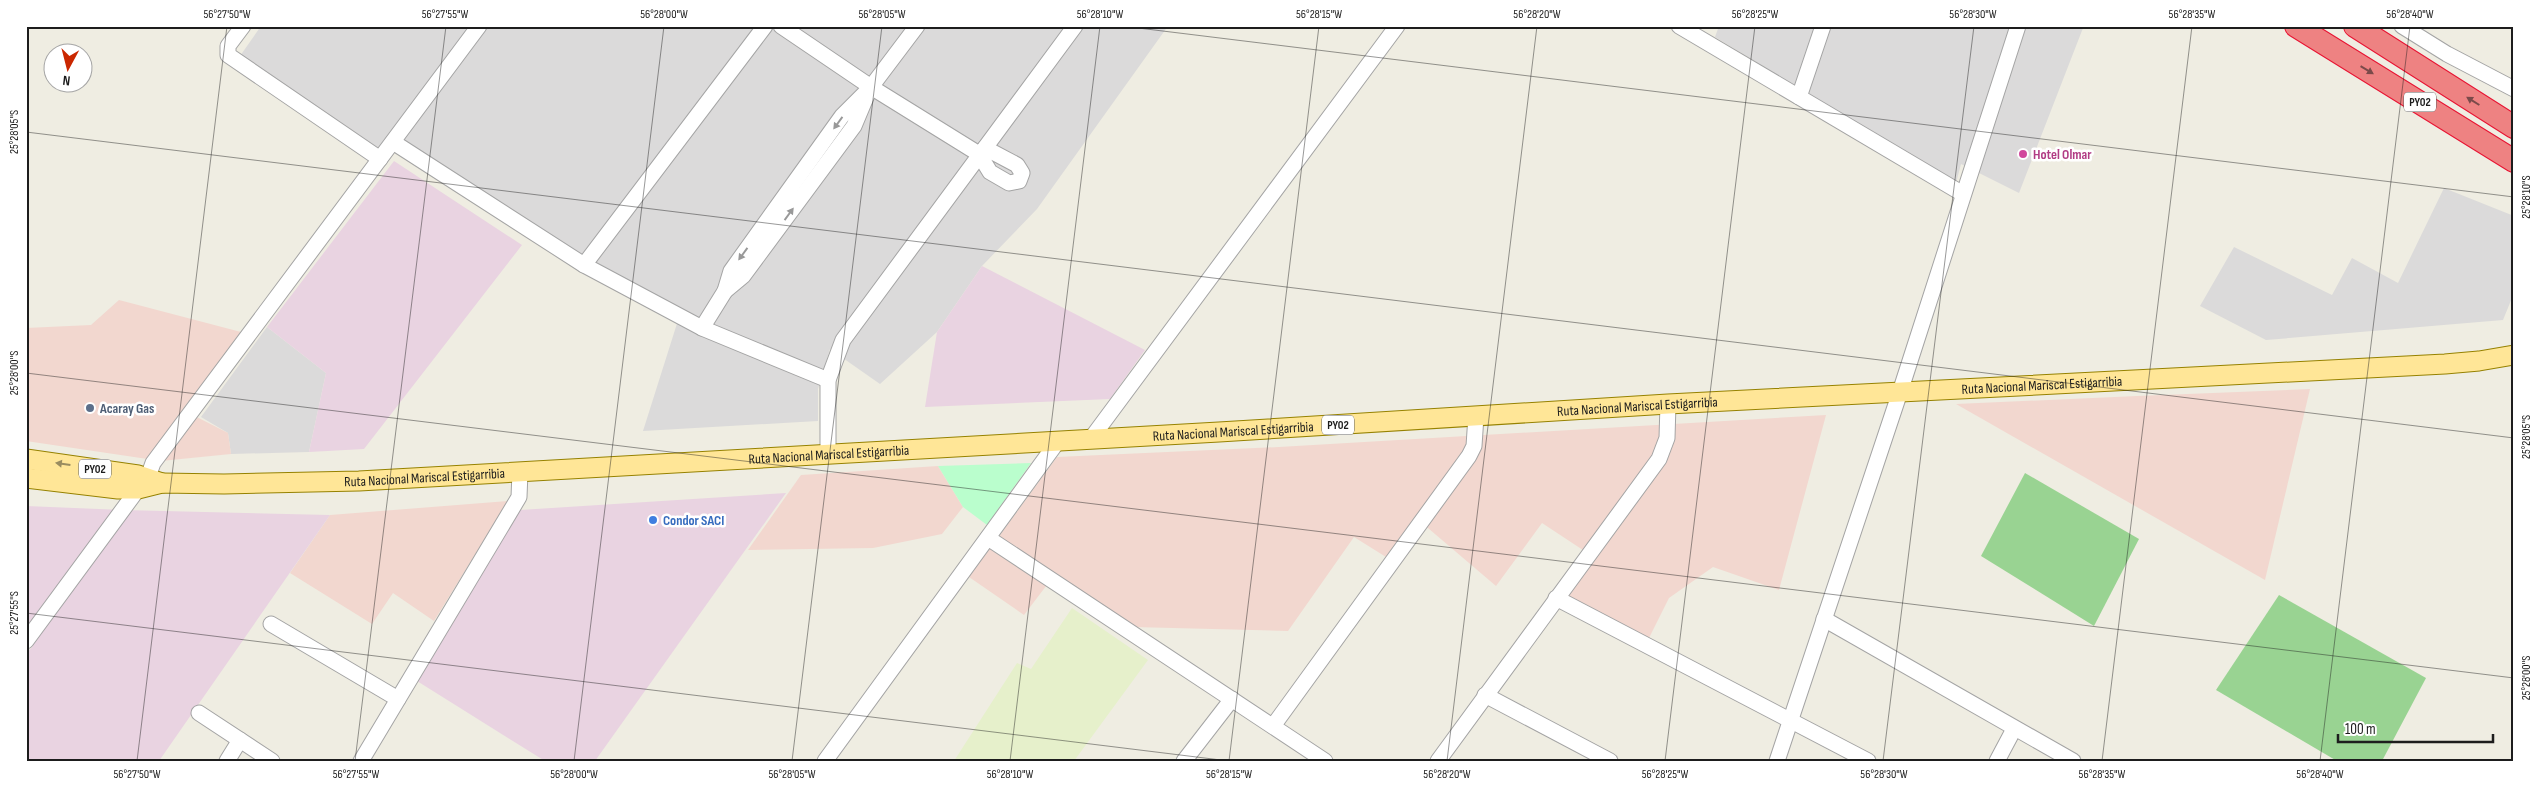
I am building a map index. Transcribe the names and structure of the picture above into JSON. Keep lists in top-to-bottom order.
{
  "streets": {
    "highway": ["PY02"],
    "main road": ["Ruta Nacional Mariscal Estigarribia"]
  },
  "places": ["Hotel Olmar", "Acaray Gas", "Condor SACI"],
  "scale_bar": "100 m",
  "north": "bottom",
  "coordinates": [
    "56°27'50\"W",
    "56°27'55\"W",
    "56°28'00\"W",
    "56°28'05\"W",
    "56°28'10\"W",
    "56°28'15\"W",
    "56°28'20\"W",
    "56°28'25\"W",
    "56°28'30\"W",
    "56°28'35\"W",
    "56°28'40\"W",
    "25°28'05\"S",
    "25°28'10\"S",
    "25°28'00\"S",
    "25°27'55\"S"
  ]
}
